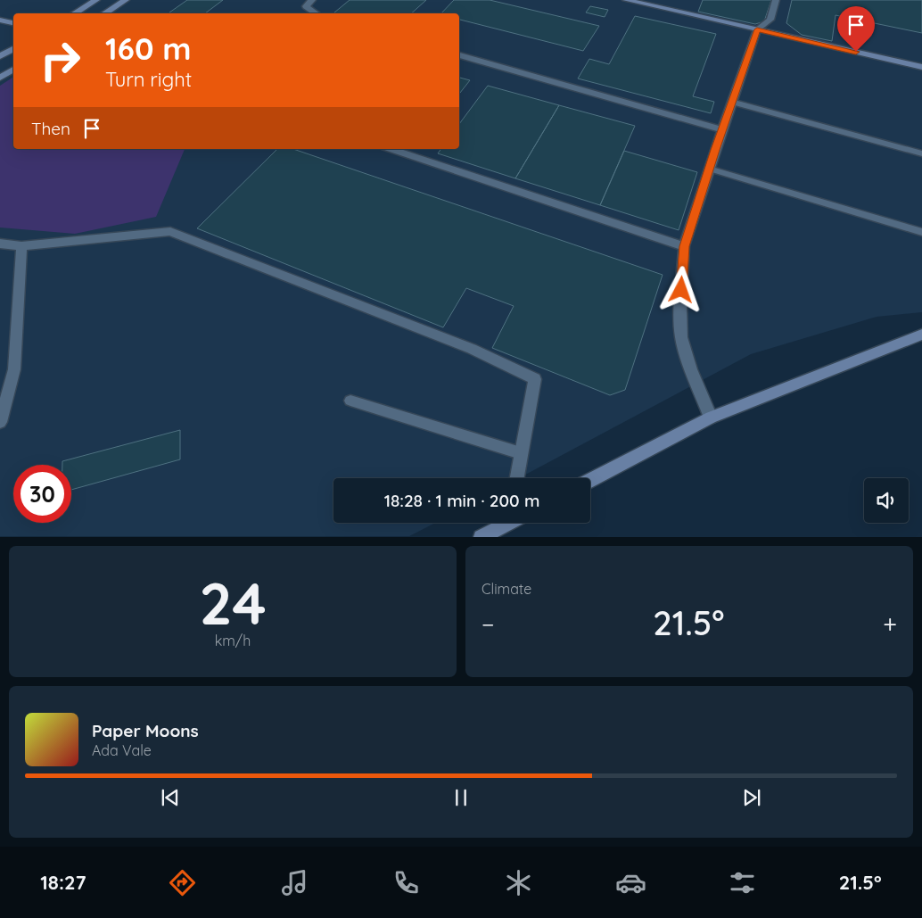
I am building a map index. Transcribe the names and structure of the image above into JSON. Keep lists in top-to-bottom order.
{
  "page": {
    "turn": ["160 m", "Turn right"],
    "then": "Then",
    "limit": "30",
    "trip": "18:28 · 1 min · 200 m",
    "tile": [
      ["24", "km/h"],
      "Climate"
    ],
    "heat": ["−", "21.5°", "+"],
    "song": ["Paper Moons", "Ada Vale"],
    "tabs": ["18:27", "21.5°"]
  }
}
